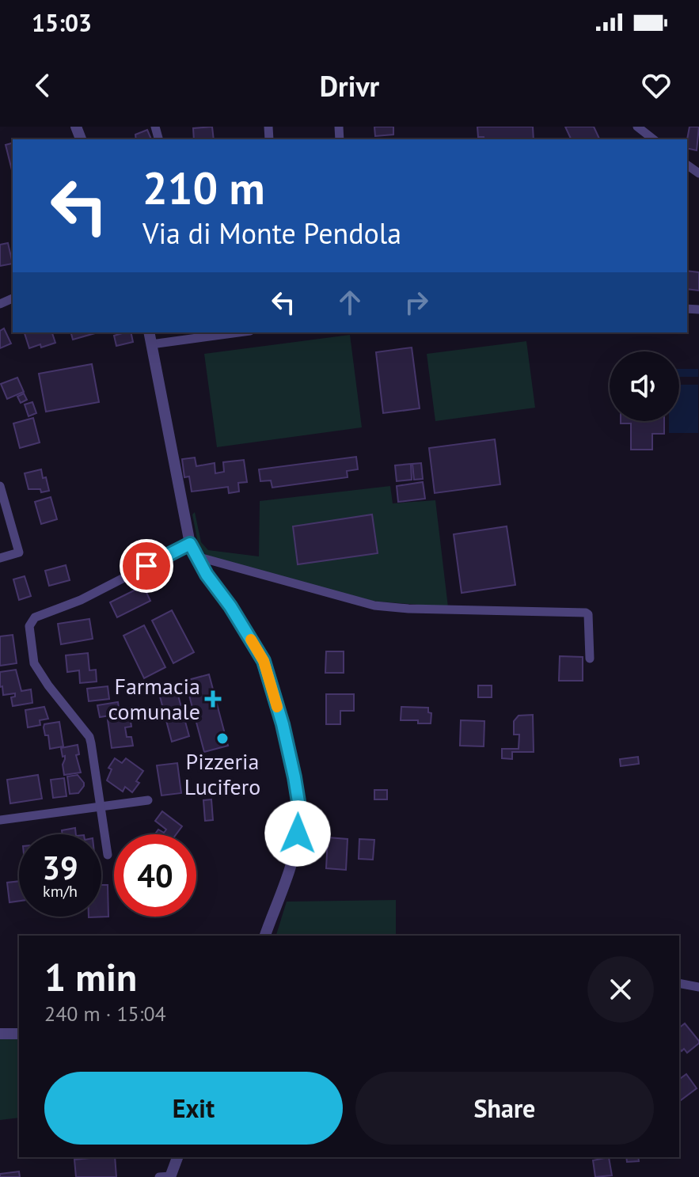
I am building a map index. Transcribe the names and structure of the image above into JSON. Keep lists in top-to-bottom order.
{
  "places": {
    "health": ["Farmacia comunale"],
    "other": ["Pizzeria Lucifero"]
  },
  "page": {
    "status": "15:03",
    "header": "Drivr",
    "turn": ["210 m", "Via di Monte Pendola"],
    "speed": "39 km/h",
    "limit": "40",
    "heading": ["1 min", "240 m · 15:04"],
    "buttons": ["Exit", "Share"]
  }
}
